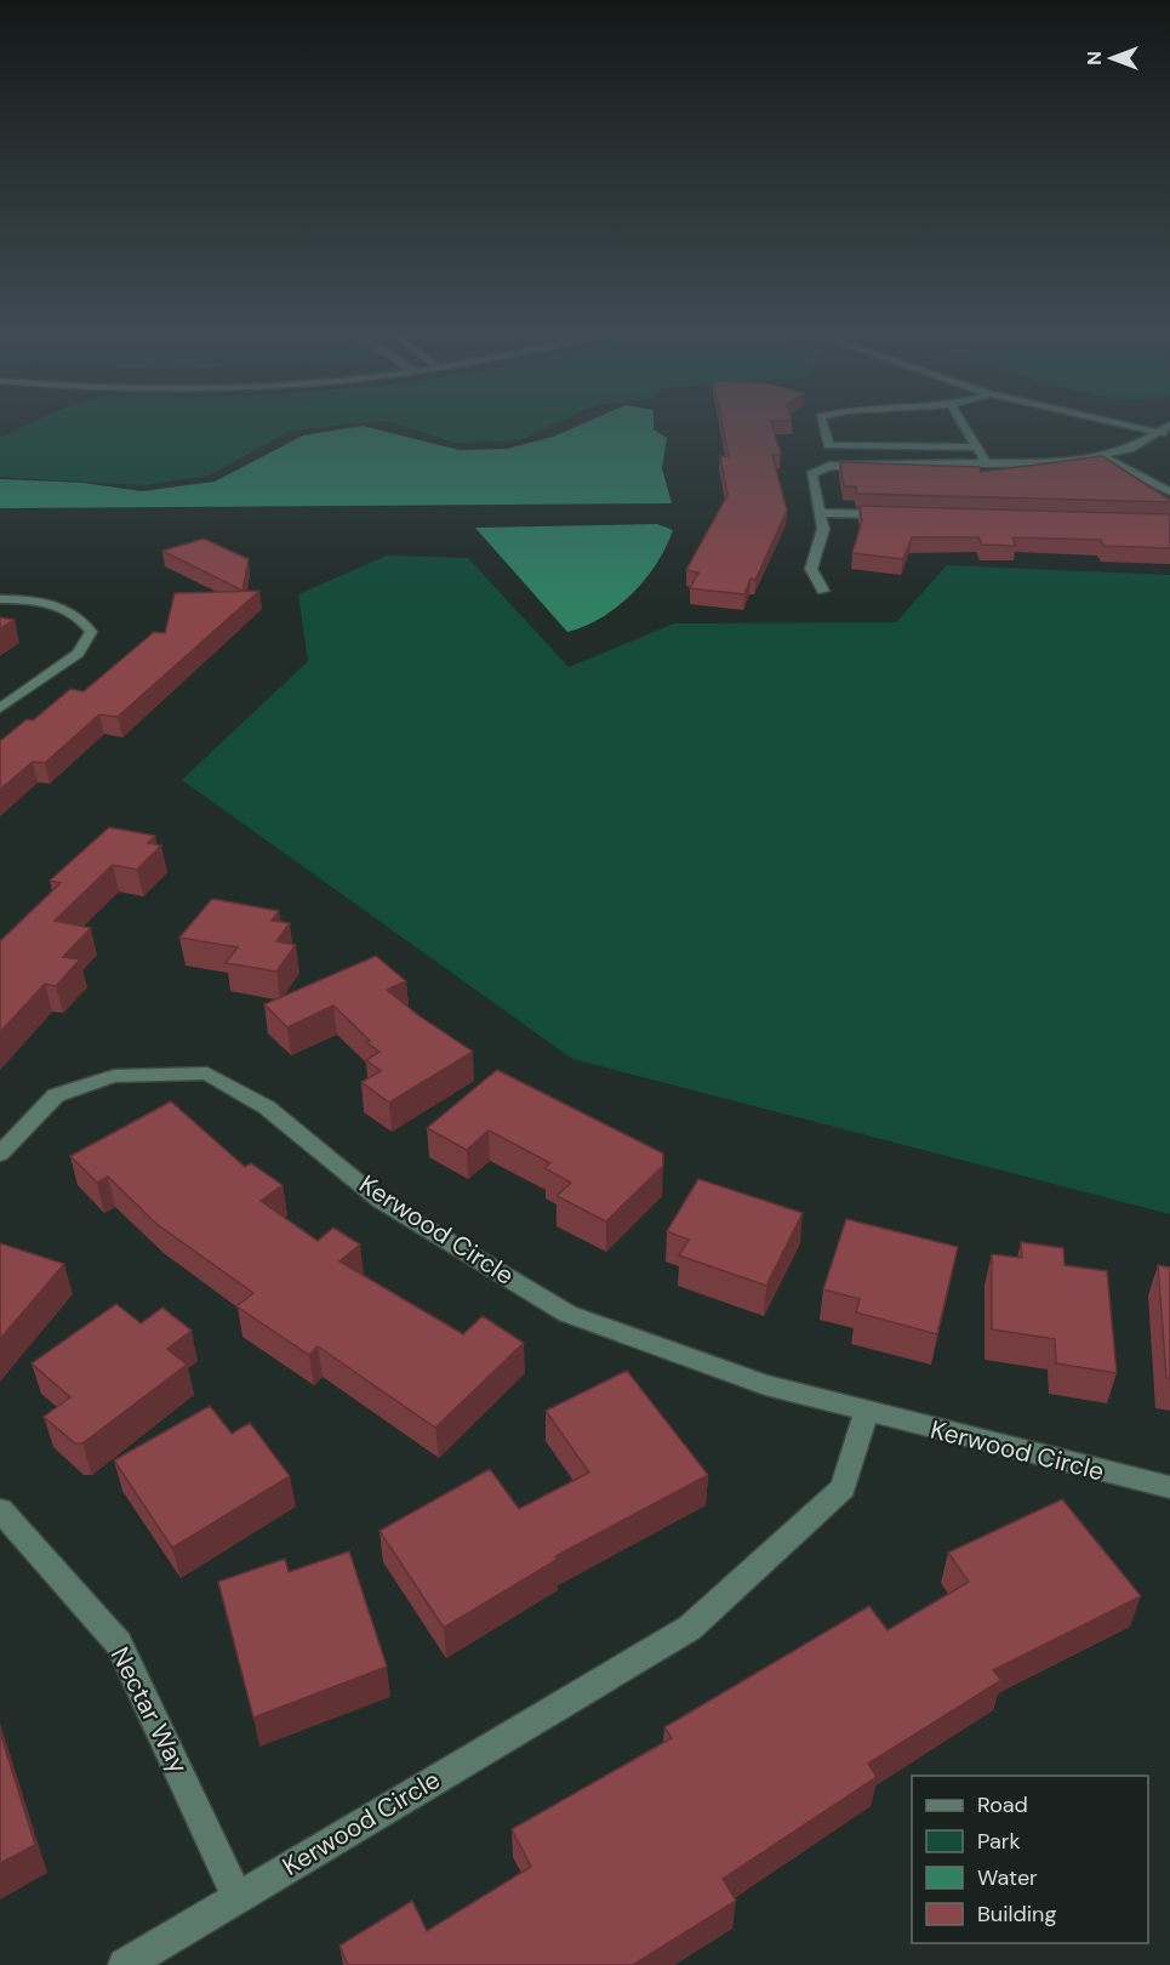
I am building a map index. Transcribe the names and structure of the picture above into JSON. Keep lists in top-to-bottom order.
{
  "streets": {
    "street": ["Kerwood Circle", "Nectar Way"]
  },
  "crossings": [
    ["Kerwood Circle", "Nectar Way"]
  ],
  "legend": [
    "Road",
    "Park",
    "Water",
    "Building"
  ],
  "north": "left"
}
